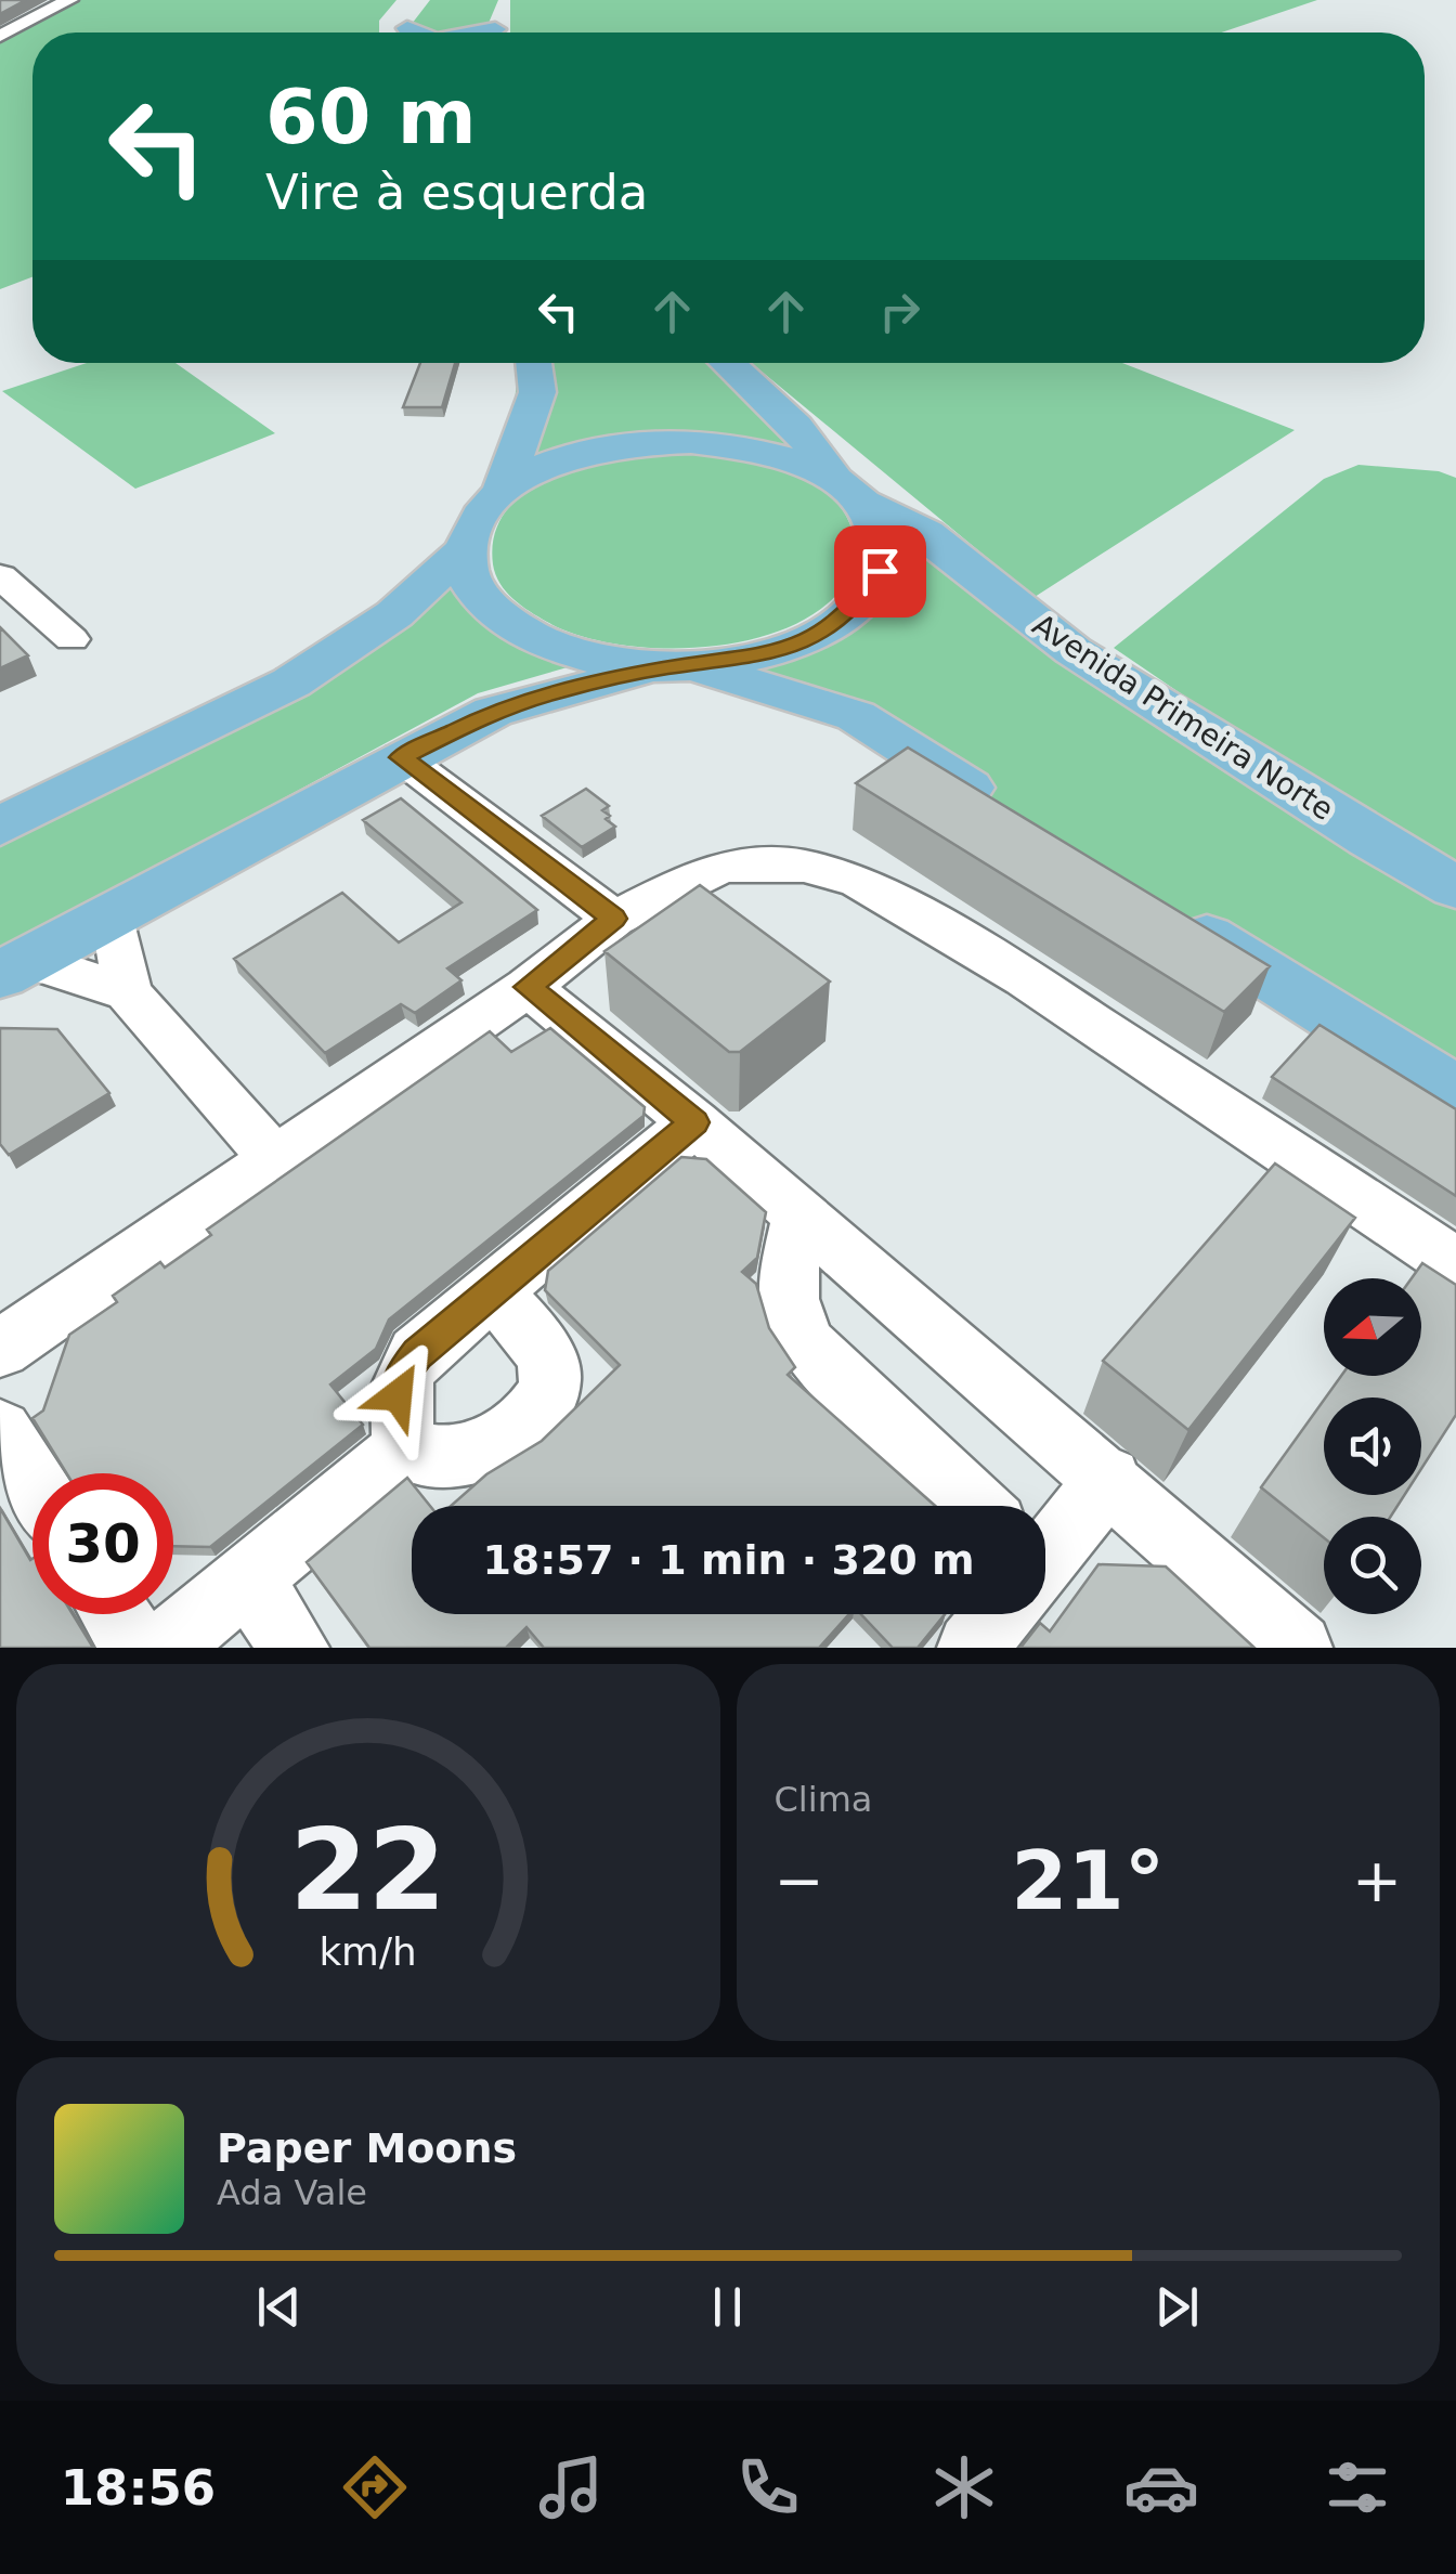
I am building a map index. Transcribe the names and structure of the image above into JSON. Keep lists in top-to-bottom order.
{
  "streets": {
    "main road": ["Avenida Primeira Norte"]
  },
  "north": "left",
  "page": {
    "turn": ["60 m", "Vire à esquerda"],
    "limit": "30",
    "trip": "18:57 · 1 min · 320 m",
    "tile": "Clima",
    "heat": ["−", "21°", "+"],
    "song": ["Paper Moons", "Ada Vale"],
    "tabs": "18:56",
    "gauge": ["22", "km/h"]
  }
}
